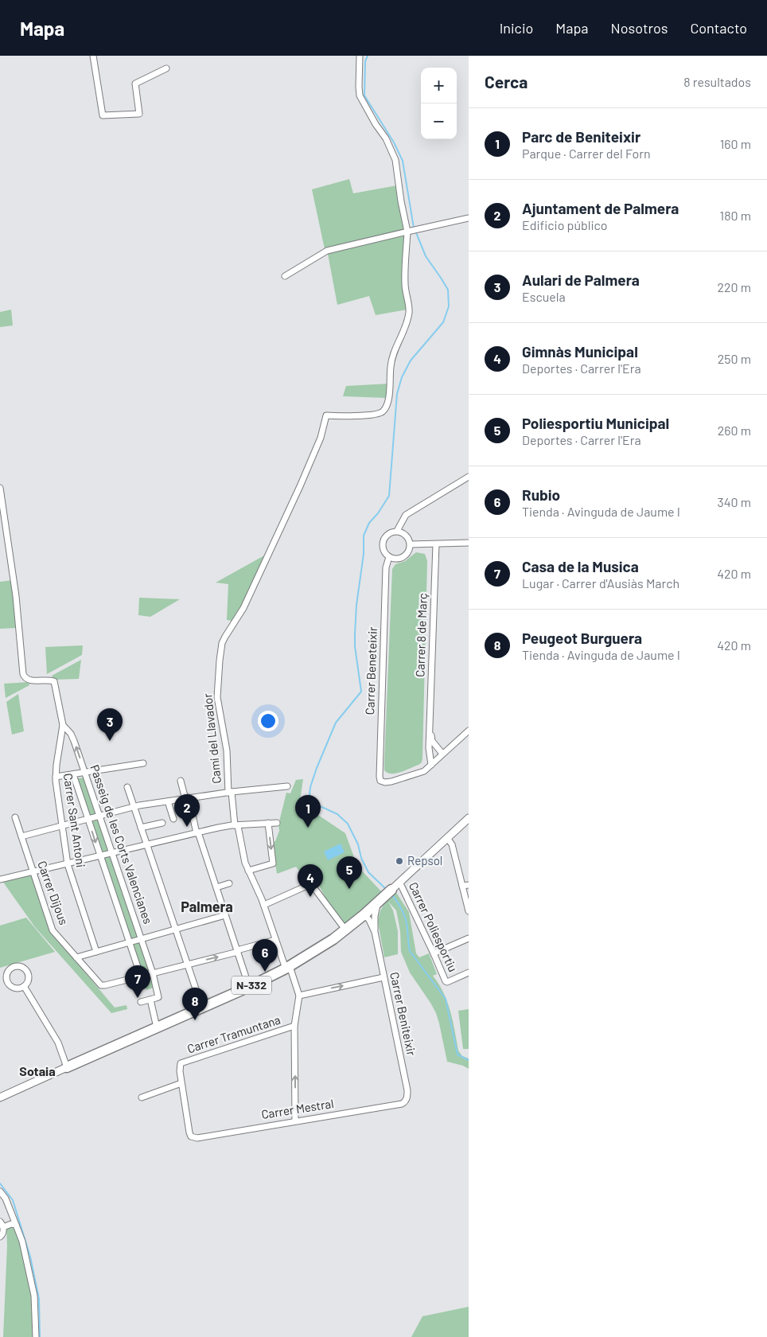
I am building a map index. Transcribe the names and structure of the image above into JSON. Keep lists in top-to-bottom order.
{
  "streets": {
    "highway": ["N-332"],
    "street": [
      "Carrer 8 de Març",
      "Carrer Beneteixir",
      "Camí del Llavador",
      "Carrer Sant Antoni",
      "Passeig de les Corts Valencianes",
      "Carrer Dijous",
      "Carrer Poliesportiu",
      "Carrer Beniteixir",
      "Carrer Tramuntana",
      "Carrer Mestral"
    ]
  },
  "crossings": [
    ["Carrer 8 de Març", "Carrer Beneteixir"],
    ["Camí del Llavador", "N-332"],
    ["Carrer Sant Antoni", "Passeig de les Corts Valencianes"],
    ["Passeig de les Corts Valencianes", "Carrer Dijous"],
    ["N-332", "Carrer Beniteixir"],
    ["Carrer Beniteixir", "Carrer Mestral"],
    ["Carrer Tramuntana", "Carrer Mestral"]
  ],
  "districts": ["Palmera", "Sotaia"],
  "places": ["Repsol"],
  "page": {
    "header": "Mapa",
    "nav": [
      "Inicio",
      "Mapa",
      "Nosotros",
      "Contacto"
    ],
    "heading": ["Cerca", "8 resultados"],
    "map_buttons": ["+", "−"],
    "list": [
      {
        "mark": "1",
        "name": "Parc de Beniteixir",
        "note": "Parque · Carrer del Forn",
        "value": "160 m"
      },
      {
        "mark": "2",
        "name": "Ajuntament de Palmera",
        "note": "Edificio público",
        "value": "180 m"
      },
      {
        "mark": "3",
        "name": "Aulari de Palmera",
        "note": "Escuela",
        "value": "220 m"
      },
      {
        "mark": "4",
        "name": "Gimnàs Municipal",
        "note": "Deportes · Carrer l'Era",
        "value": "250 m"
      },
      {
        "mark": "5",
        "name": "Poliesportiu Municipal",
        "note": "Deportes · Carrer l'Era",
        "value": "260 m"
      },
      {
        "mark": "6",
        "name": "Rubio",
        "note": "Tienda · Avinguda de Jaume I",
        "value": "340 m"
      },
      {
        "mark": "7",
        "name": "Casa de la Musica",
        "note": "Lugar · Carrer d'Ausiàs March",
        "value": "420 m"
      },
      {
        "mark": "8",
        "name": "Peugeot Burguera",
        "note": "Tienda · Avinguda de Jaume I",
        "value": "420 m"
      }
    ],
    "pins": [
      "3",
      "2",
      "1",
      "5",
      "4",
      "6",
      "7",
      "8"
    ]
  }
}
